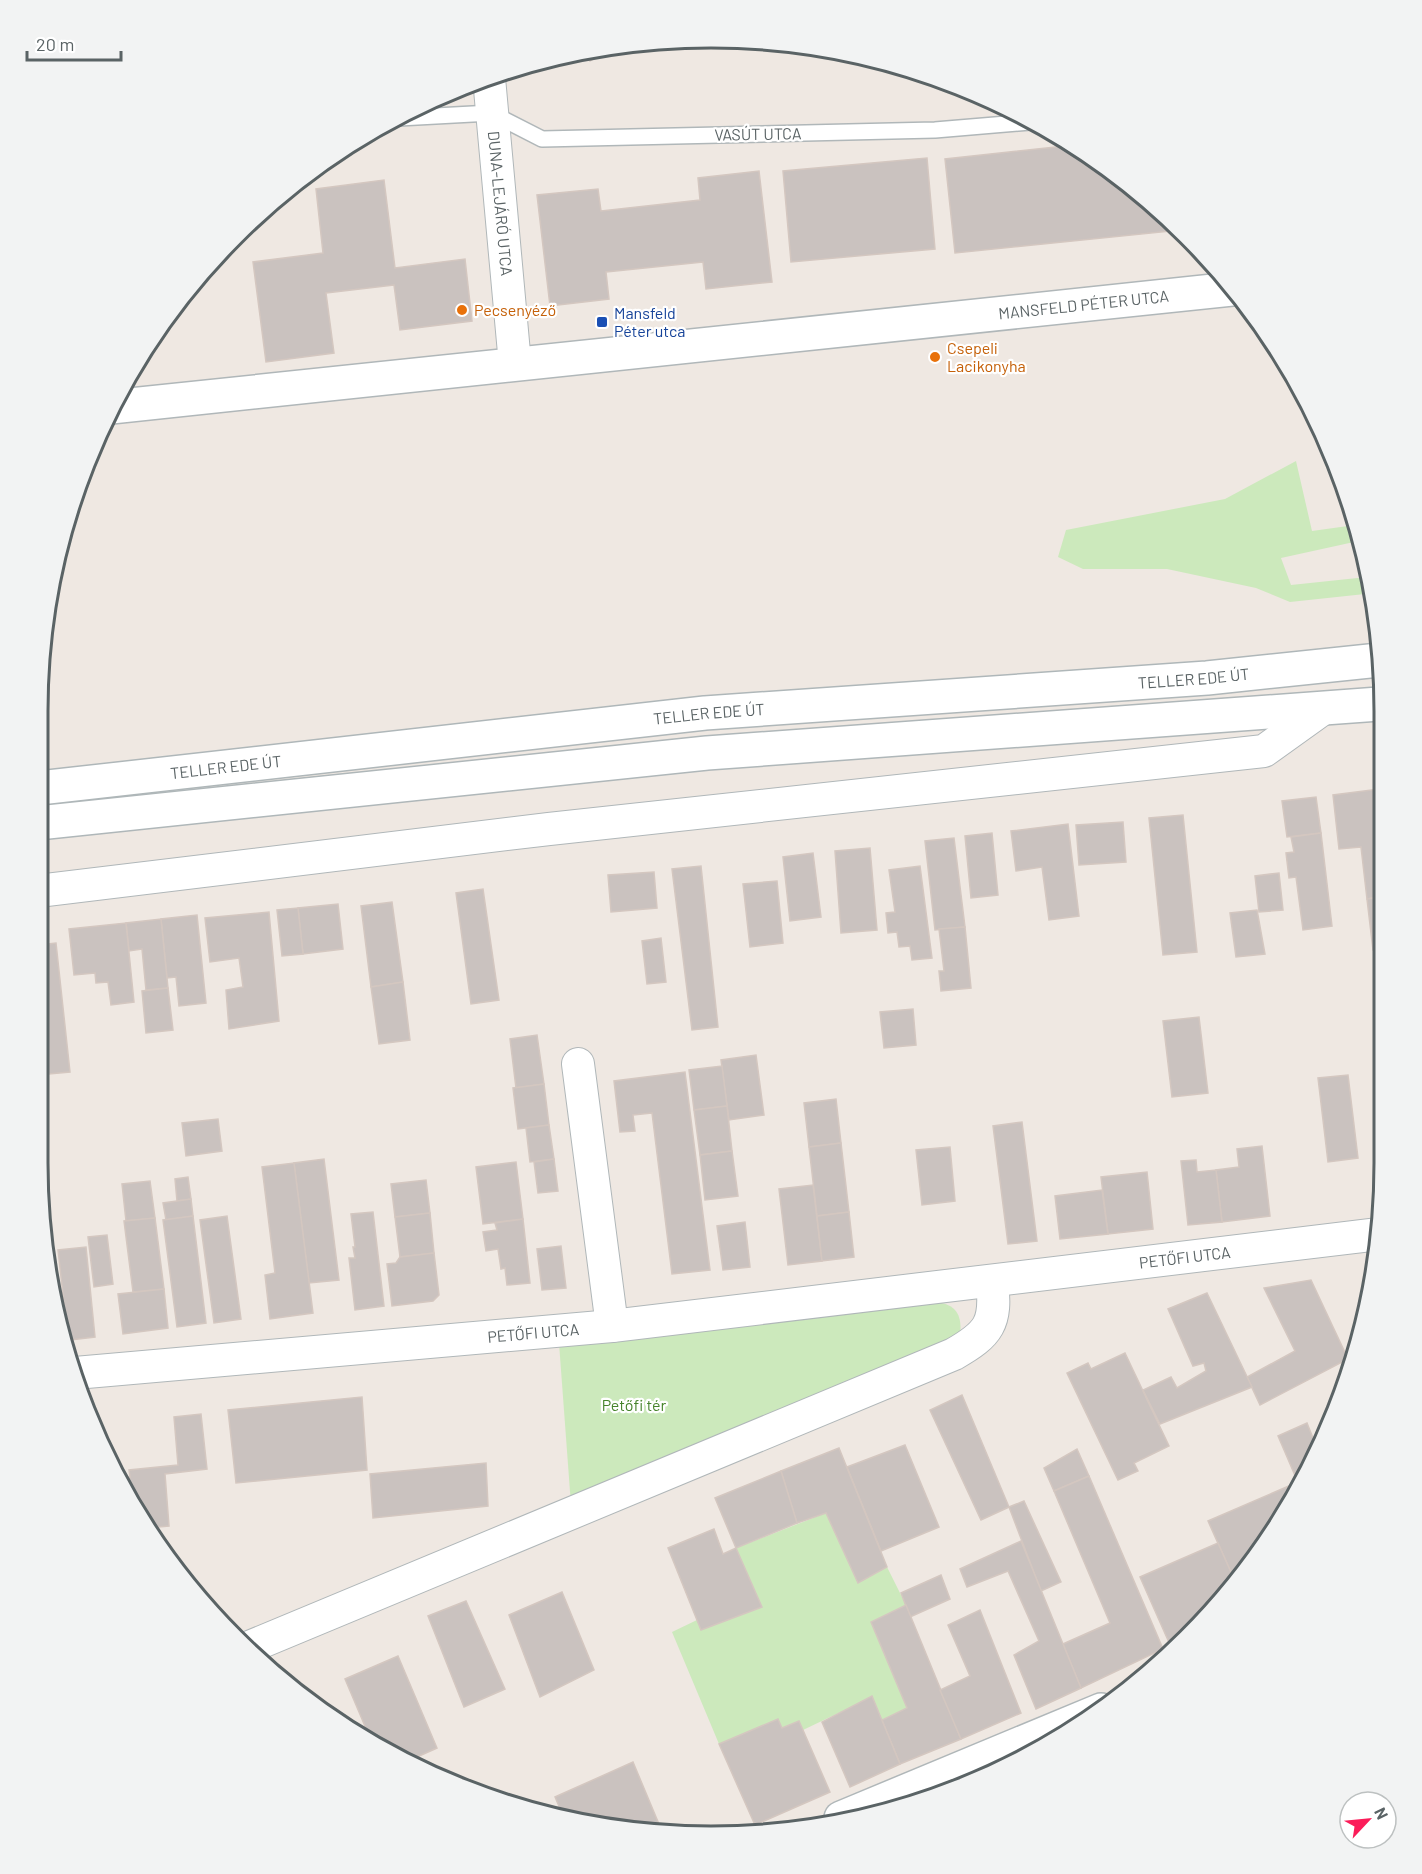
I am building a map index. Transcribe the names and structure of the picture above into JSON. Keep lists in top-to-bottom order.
{
  "streets": {
    "main road": ["MANSFELD PÉTER UTCA", "TELLER EDE ÚT"],
    "street": ["DUNA-LEJÁRÓ UTCA", "PETŐFI UTCA"],
    "lane": ["VASÚT UTCA"]
  },
  "crossings": [
    ["VASÚT UTCA", "DUNA-LEJÁRÓ UTCA"],
    ["DUNA-LEJÁRÓ UTCA", "MANSFELD PÉTER UTCA"]
  ],
  "parks": ["Petőfi tér"],
  "places": {
    "other": ["Pecsenyéző", "Csepeli Lacikonyha"],
    "transit": ["Mansfeld Péter utca"]
  },
  "scale_bar": "20 m",
  "north": "top right"
}
